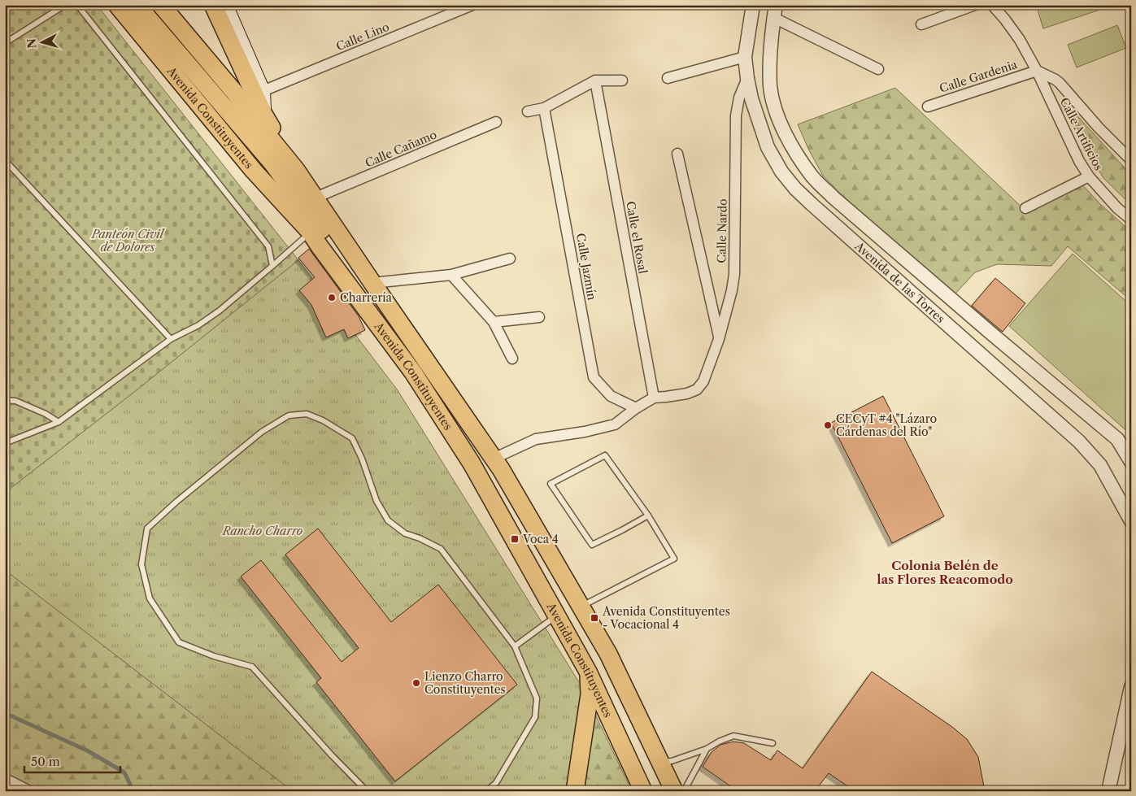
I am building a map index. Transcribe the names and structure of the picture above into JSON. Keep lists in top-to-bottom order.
{
  "streets": {
    "highway": ["Avenida Constituyentes"],
    "street": [
      "Calle Lino",
      "Calle Gardenia",
      "Calle Artificios",
      "Calle Cañamo",
      "Calle Nardo",
      "Calle el Rosal",
      "Calle Jazmín",
      "Avenida de las Torres"
    ]
  },
  "crossings": [
    ["Calle Gardenia", "Calle Artificios"],
    ["Avenida Constituyentes", "Calle Cañamo"],
    ["Calle Nardo", "Calle el Rosal"],
    ["Calle Nardo", "Avenida de las Torres"]
  ],
  "districts": ["Colonia Belén de las Flores Reacomodo"],
  "parks": ["Panteón Civil de Dolores", "Rancho Charro"],
  "places": {
    "other": ["Charrería", "CECyT #4 \"Lázaro Cárdenas del Río\"", "Lienzo Charro Constituyentes"],
    "transit": ["Voca 4", "Avenida Constituyentes - Vocacional 4"]
  },
  "scale_bar": "50 m",
  "north": "left"
}
